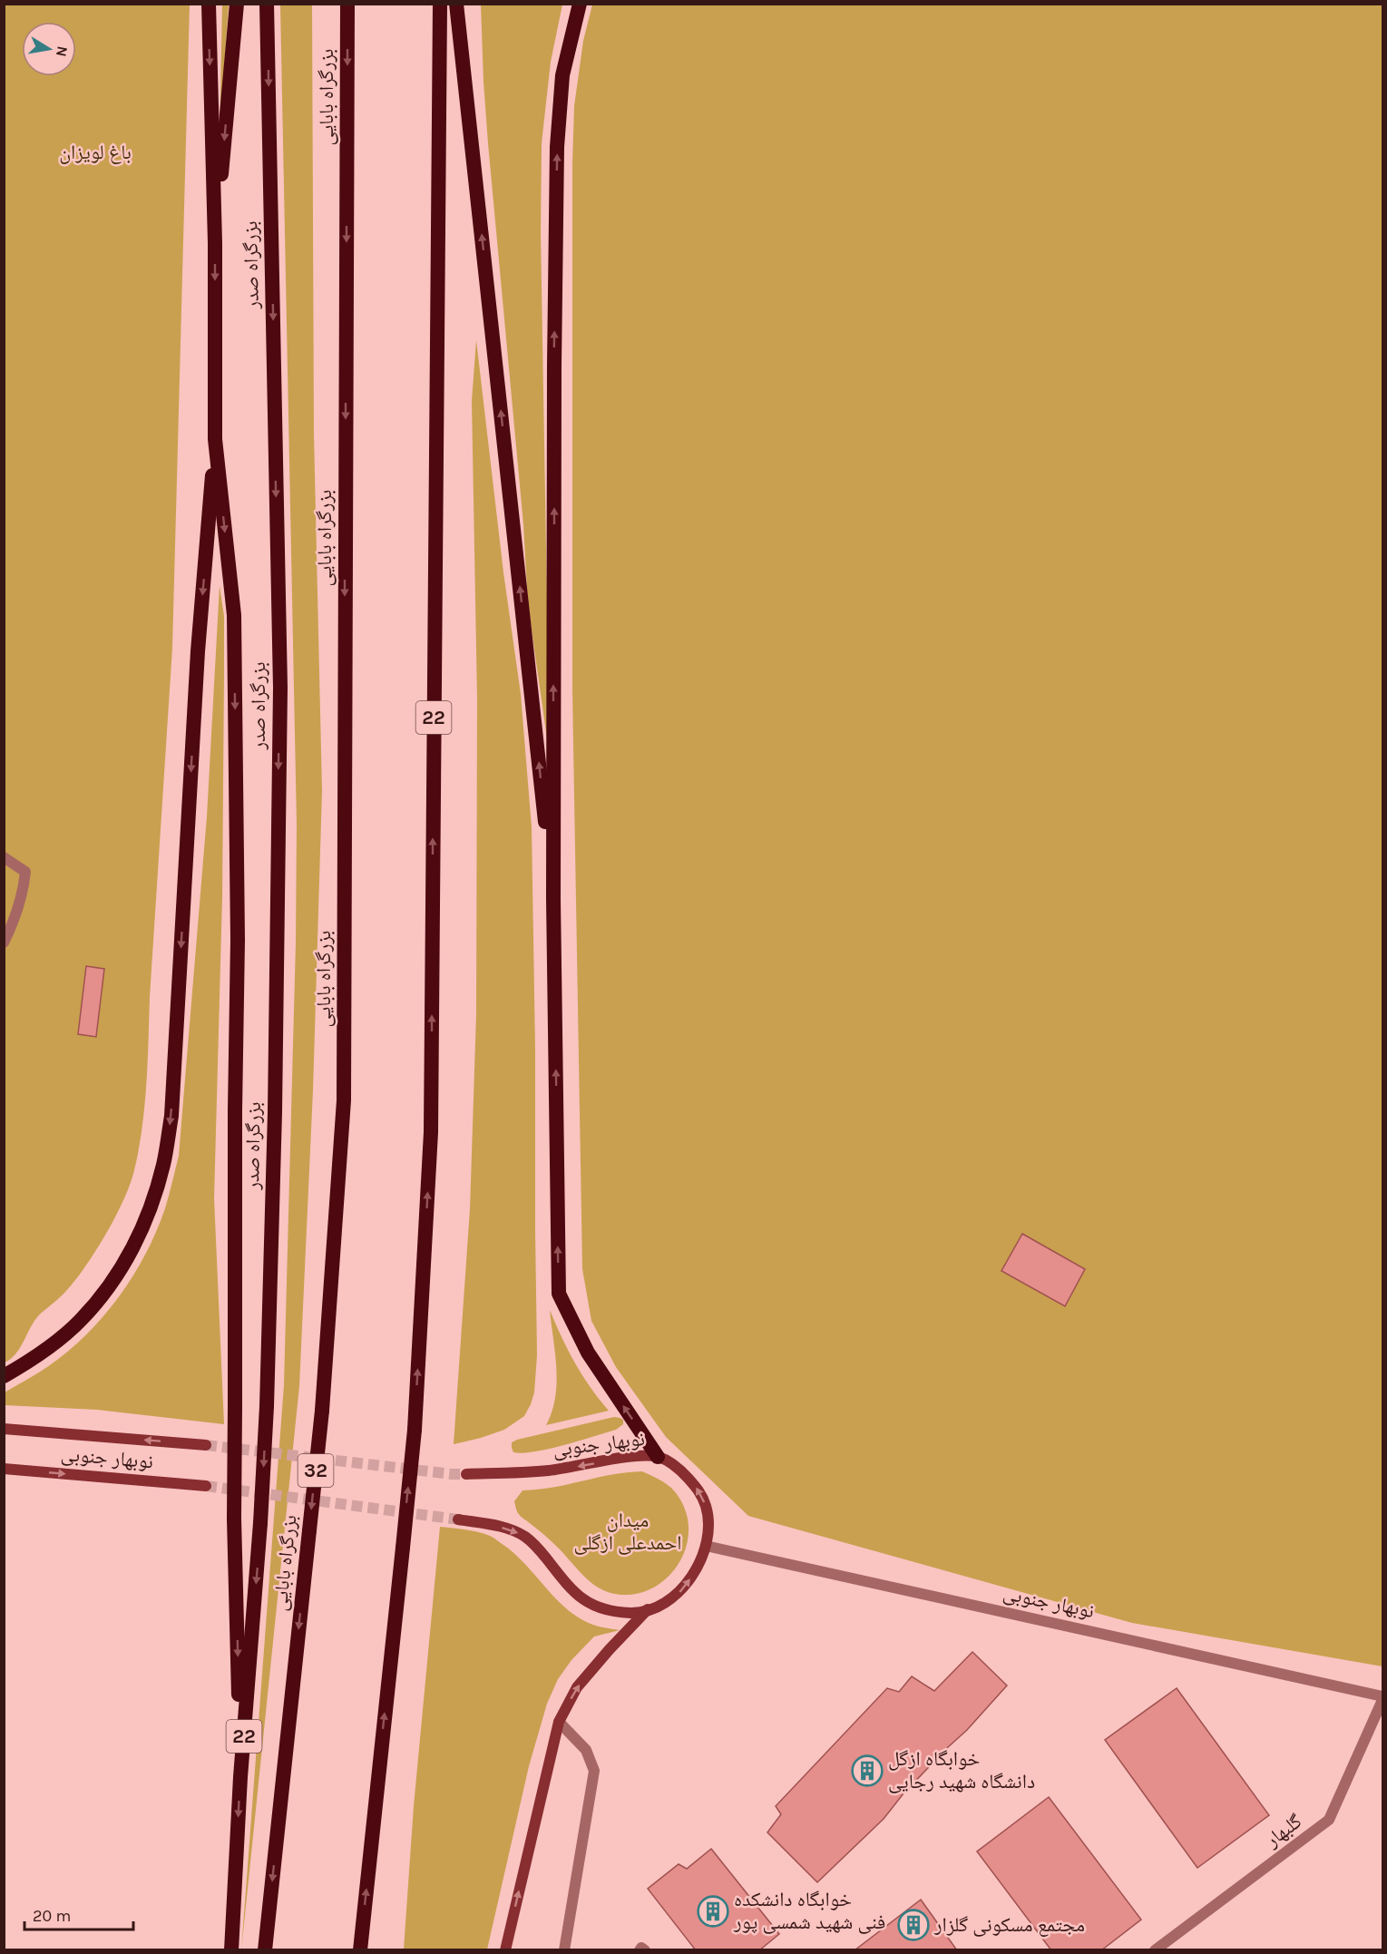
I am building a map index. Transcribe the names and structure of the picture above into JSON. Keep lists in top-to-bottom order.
{
  "streets": {
    "highway": [
      "بزرگراه بابایی",
      "بزرگراه صدر",
      "22",
      "32"
    ],
    "main road": ["نوبهار جنوبی"],
    "street": ["گلبهار"]
  },
  "crossings": [
    ["بزرگراه بابایی", "بزرگراه صدر"],
    ["نوبهار جنوبی", "گلبهار"]
  ],
  "parks": ["باغ لویزان", "میدان احمدعلی ازگلی"],
  "places": {
    "building": ["خوابگاه ازگل دانشگاه شهید رجایی", "خوابگاه دانشکده فنی شهید شمسی پور", "مجتمع مسکونی گلزار"]
  },
  "scale_bar": "20 m",
  "north": "right"
}
